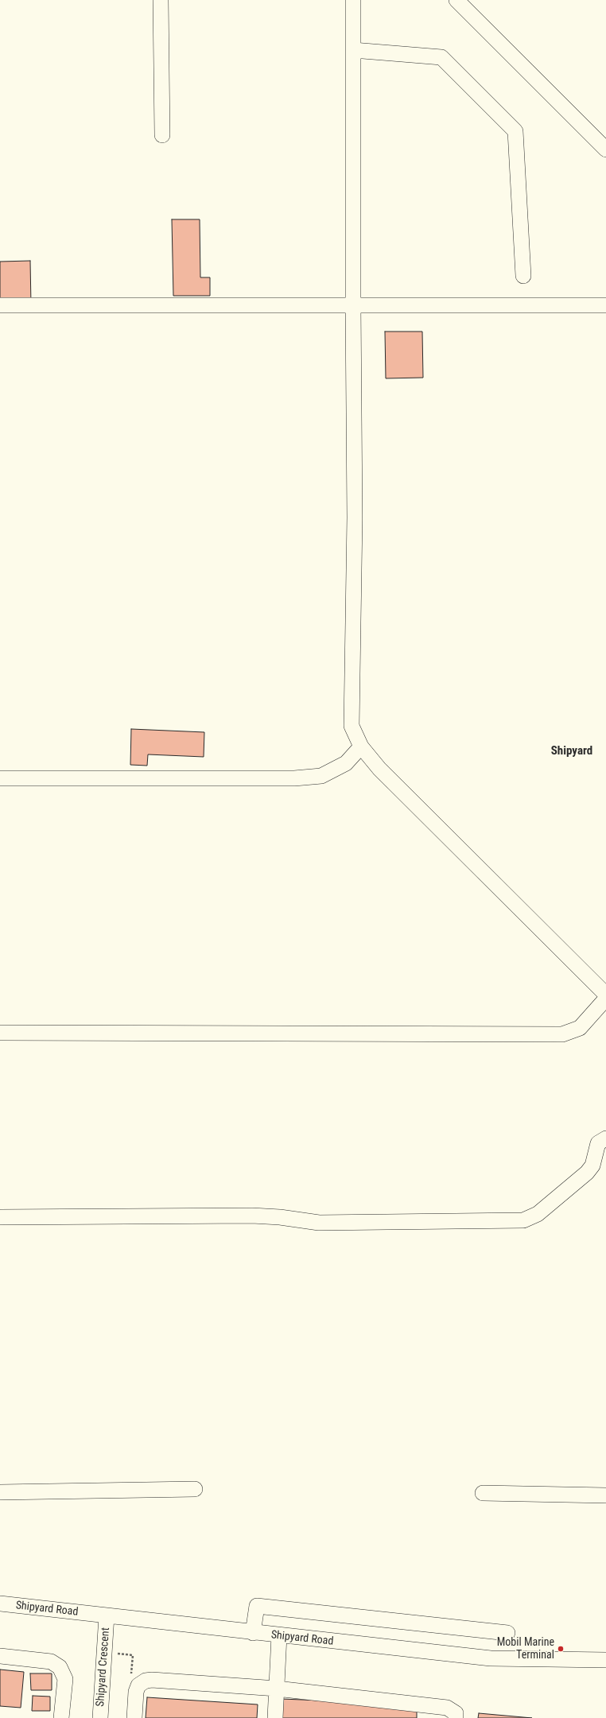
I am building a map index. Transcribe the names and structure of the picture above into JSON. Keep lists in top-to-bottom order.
{
  "streets": {
    "street": ["Shipyard Road", "Shipyard Crescent"]
  },
  "crossings": [
    ["Shipyard Road", "Shipyard Crescent"]
  ],
  "districts": ["Shipyard"],
  "places": ["Mobil Marine Terminal"]
}
